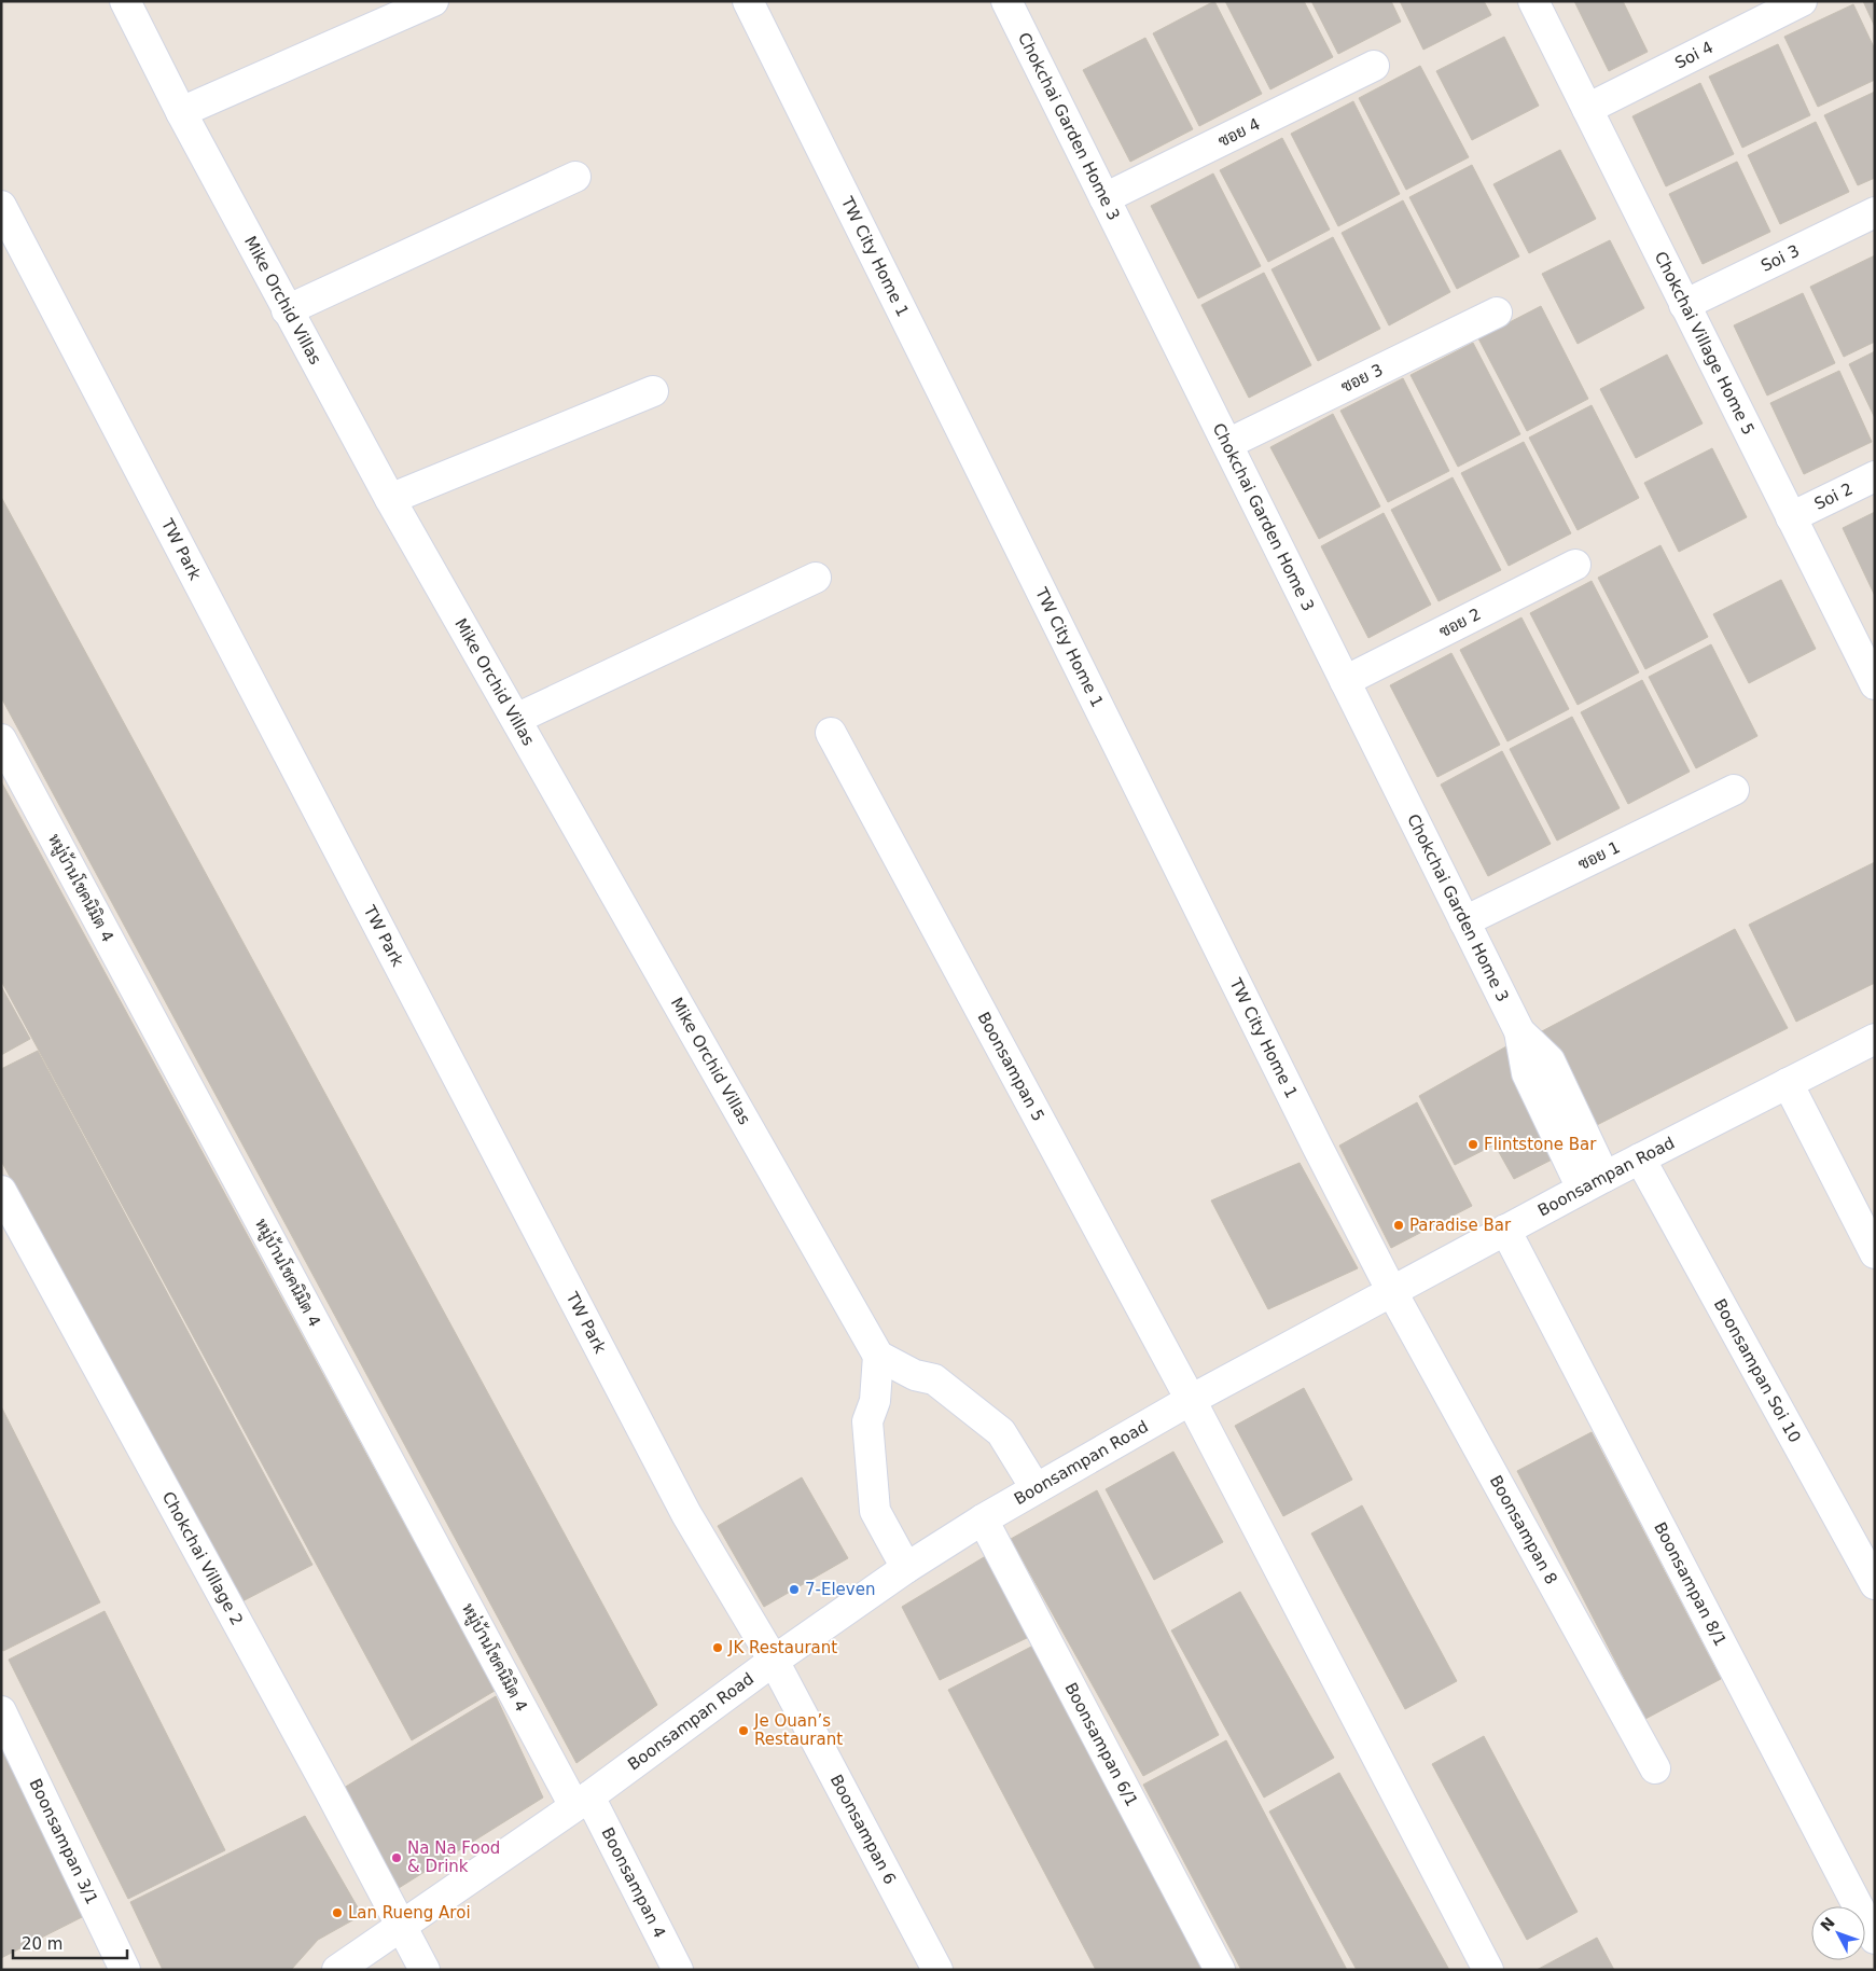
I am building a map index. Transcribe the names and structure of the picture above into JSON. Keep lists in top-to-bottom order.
{
  "streets": {
    "street": [
      "Soi 4",
      "Chokchai Garden Home 3",
      "ซอย 4",
      "TW City Home 1",
      "Soi 3",
      "Mike Orchid Villas",
      "Chokchai Village Home 5",
      "ซอย 3",
      "Soi 2",
      "TW Park",
      "ซอย 2",
      "ซอย 1",
      "หมู่บ้านโชคนิมิต 4",
      "Boonsampan 5",
      "Boonsampan Road",
      "Boonsampan Soi 10",
      "Boonsampan 8",
      "Chokchai Village 2",
      "Boonsampan 8/1",
      "Boonsampan 6/1",
      "Boonsampan 6",
      "Boonsampan 3/1",
      "Boonsampan 4"
    ]
  },
  "crossings": [
    ["Soi 4", "Chokchai Village Home 5"],
    ["Chokchai Garden Home 3", "ซอย 4"],
    ["Chokchai Garden Home 3", "ซอย 3"],
    ["Chokchai Garden Home 3", "ซอย 2"],
    ["Chokchai Garden Home 3", "ซอย 1"],
    ["Chokchai Garden Home 3", "Boonsampan Road"],
    ["TW City Home 1", "Boonsampan Road"],
    ["TW City Home 1", "Boonsampan 8"],
    ["Soi 3", "Chokchai Village Home 5"],
    ["Chokchai Village Home 5", "Soi 2"],
    ["TW Park", "Boonsampan Road"],
    ["TW Park", "Boonsampan 6"],
    ["หมู่บ้านโชคนิมิต 4", "Boonsampan Road"],
    ["หมู่บ้านโชคนิมิต 4", "Boonsampan 4"],
    ["Boonsampan 5", "Boonsampan Road"],
    ["Boonsampan Road", "Boonsampan Soi 10"],
    ["Boonsampan Road", "Boonsampan 8"],
    ["Boonsampan Road", "Chokchai Village 2"],
    ["Boonsampan Road", "Boonsampan 8/1"],
    ["Boonsampan Road", "Boonsampan 6/1"],
    ["Boonsampan Road", "Boonsampan 6"],
    ["Boonsampan Road", "Boonsampan 4"]
  ],
  "places": [
    "Flintstone Bar",
    "Paradise Bar",
    "7-Eleven",
    "JK Restaurant",
    "Je Ouan’s Restaurant",
    "Na Na Food & Drink",
    "Lan Rueng Aroi"
  ],
  "scale_bar": "20 m",
  "north": "top left"
}
